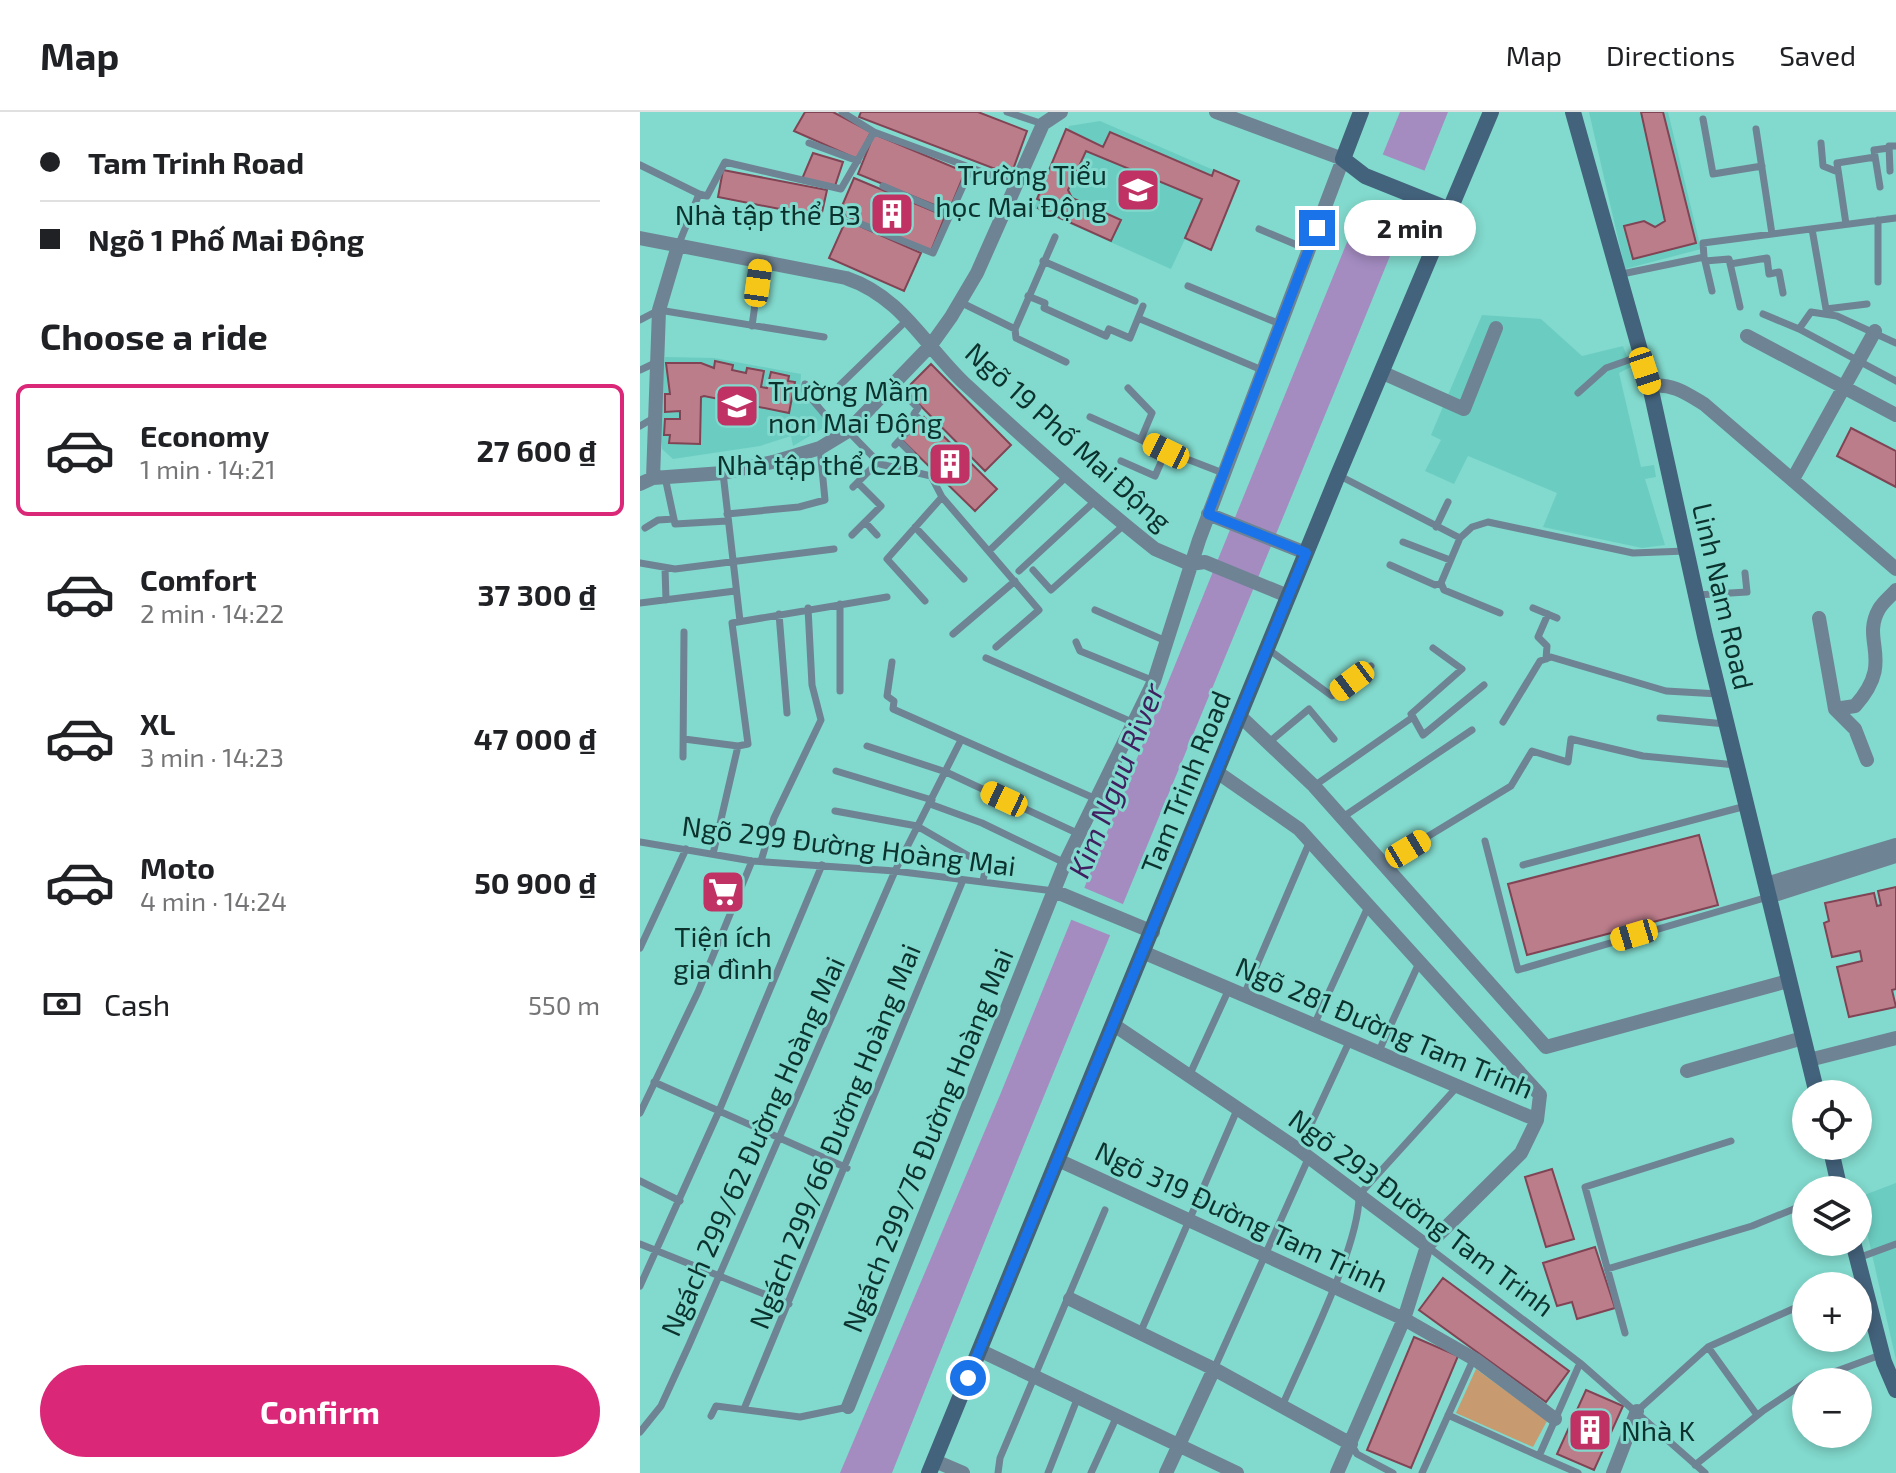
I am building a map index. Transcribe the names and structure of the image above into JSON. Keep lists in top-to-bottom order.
{
  "streets": {
    "main road": ["Linh Nam Road", "Tam Trinh Road"],
    "street": [
      "Ngõ 19 Phố Mai Động",
      "Ngõ 281 Đường Tam Trinh",
      "Ngách 299/76 Đường Hoàng Mai",
      "Ngõ 293 Đường Tam Trinh",
      "Ngõ 319 Đường Tam Trinh"
    ],
    "lane": ["Ngõ 299 Đường Hoàng Mai", "Ngách 299/66 Đường Hoàng Mai", "Ngách 299/62 Đường Hoàng Mai"]
  },
  "crossings": [
    ["Tam Trinh Road", "Ngõ 281 Đường Tam Trinh"],
    ["Tam Trinh Road", "Ngõ 293 Đường Tam Trinh"],
    ["Tam Trinh Road", "Ngõ 319 Đường Tam Trinh"],
    ["Ngõ 299 Đường Hoàng Mai", "Ngách 299/66 Đường Hoàng Mai"],
    ["Ngõ 299 Đường Hoàng Mai", "Ngách 299/76 Đường Hoàng Mai"],
    ["Ngõ 299 Đường Hoàng Mai", "Ngách 299/62 Đường Hoàng Mai"],
    ["Ngõ 281 Đường Tam Trinh", "Ngõ 293 Đường Tam Trinh"]
  ],
  "water": ["Kim Nguu River"],
  "places": {
    "school or university": ["Trường Tiểu học Mai Động", "Trường Mầm non Mai Động"],
    "building": ["Nhà tập thể B3", "Nhà tập thể C2B", "Nhà K"],
    "supermarket": ["Tiện ích gia đình"]
  },
  "page": {
    "header": "Map",
    "nav": ["Map", "Directions", "Saved"],
    "banner": ["Tam Trinh Road", "Ngõ 1 Phố Mai Động"],
    "bubble": "2 min",
    "heading": "Choose a ride",
    "list": [
      {
        "name": "Economy",
        "note": "1 min · 14:21",
        "value": "27 600 ₫"
      },
      {
        "name": "Comfort",
        "note": "2 min · 14:22",
        "value": "37 300 ₫"
      },
      {
        "name": "XL",
        "note": "3 min · 14:23",
        "value": "47 000 ₫"
      },
      {
        "name": "Moto",
        "note": "4 min · 14:24",
        "value": "50 900 ₫"
      }
    ],
    "pay": ["Cash", "550 m"],
    "map_buttons": ["+", "−"],
    "buttons": "Confirm"
  }
}
